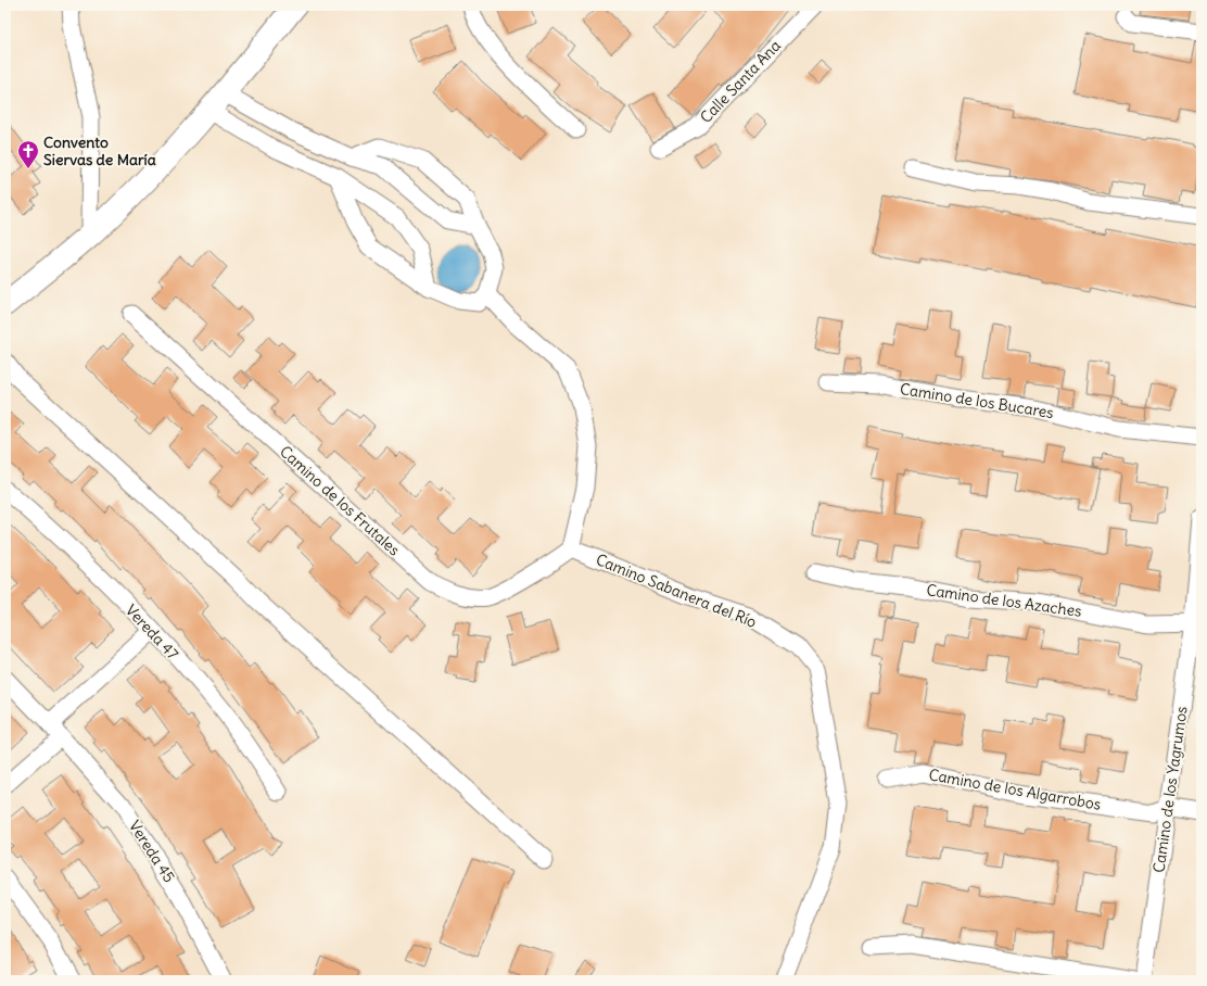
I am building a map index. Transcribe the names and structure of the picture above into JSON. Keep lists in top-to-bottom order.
{
  "streets": {
    "street": [
      "Calle Santa Ana",
      "Camino de los Bucares",
      "Camino de los Frutales",
      "Camino Sabanera del Río",
      "Camino de los Azaches",
      "Vereda 47",
      "Camino de los Algarrobos",
      "Camino de los Yagrumos",
      "Vereda 45"
    ]
  },
  "crossings": [
    ["Camino de los Frutales", "Camino Sabanera del Río"],
    ["Camino de los Azaches", "Camino de los Yagrumos"],
    ["Camino de los Algarrobos", "Camino de los Yagrumos"]
  ],
  "places": {
    "church": ["Convento Siervas de María"]
  }
}
